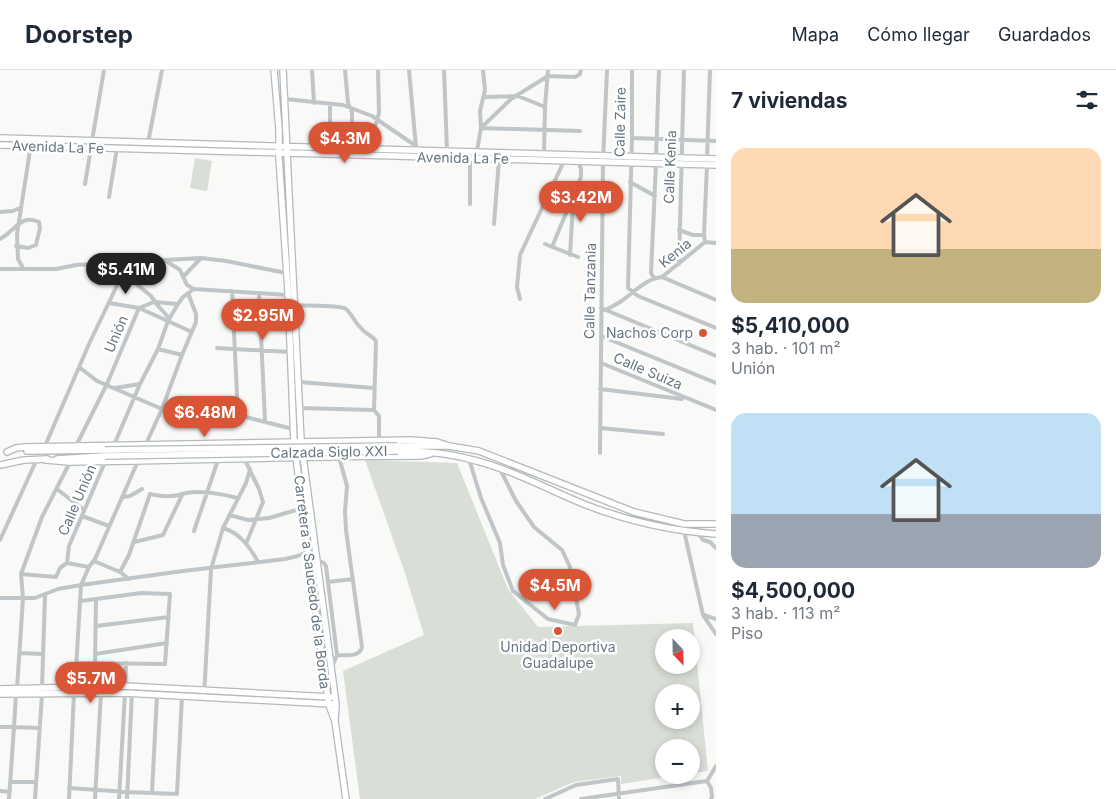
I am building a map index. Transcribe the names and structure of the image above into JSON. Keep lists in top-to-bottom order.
{
  "streets": {
    "street": [
      "Calle Zaire",
      "Avenida La Fe",
      "Calle Kenia",
      "Kenia",
      "Calle Tanzania",
      "Unión",
      "Calle Suiza",
      "Calzada Siglo XXI",
      "Calle Unión",
      "Carretera a Saucedo de la Borda"
    ]
  },
  "crossings": [
    ["Calle Zaire", "Avenida La Fe"],
    ["Calle Zaire", "Kenia"],
    ["Avenida La Fe", "Calle Kenia"],
    ["Avenida La Fe", "Calle Tanzania"],
    ["Avenida La Fe", "Carretera a Saucedo de la Borda"],
    ["Calle Kenia", "Kenia"],
    ["Kenia", "Calle Tanzania"],
    ["Calle Tanzania", "Calle Suiza"],
    ["Unión", "Calzada Siglo XXI"],
    ["Calzada Siglo XXI", "Calle Unión"],
    ["Calzada Siglo XXI", "Carretera a Saucedo de la Borda"]
  ],
  "places": ["Nachos Corp", "Unidad Deportiva Guadalupe"],
  "north": "bottom",
  "page": {
    "header": "Doorstep",
    "nav": ["Mapa", "Cómo llegar", "Guardados"],
    "heading": "7 viviendas",
    "price": [
      "$4.3M",
      "$3.42M",
      "$5.41M",
      "$2.95M",
      "$6.48M",
      "$4.5M",
      "$5.7M"
    ],
    "list": [
      {
        "name": "$5,410,000",
        "note": "3 hab. · 101 m² · Unión"
      },
      {
        "name": "$4,500,000",
        "note": "3 hab. · 113 m² · Piso"
      }
    ],
    "map_buttons": ["+", "−"]
  }
}
